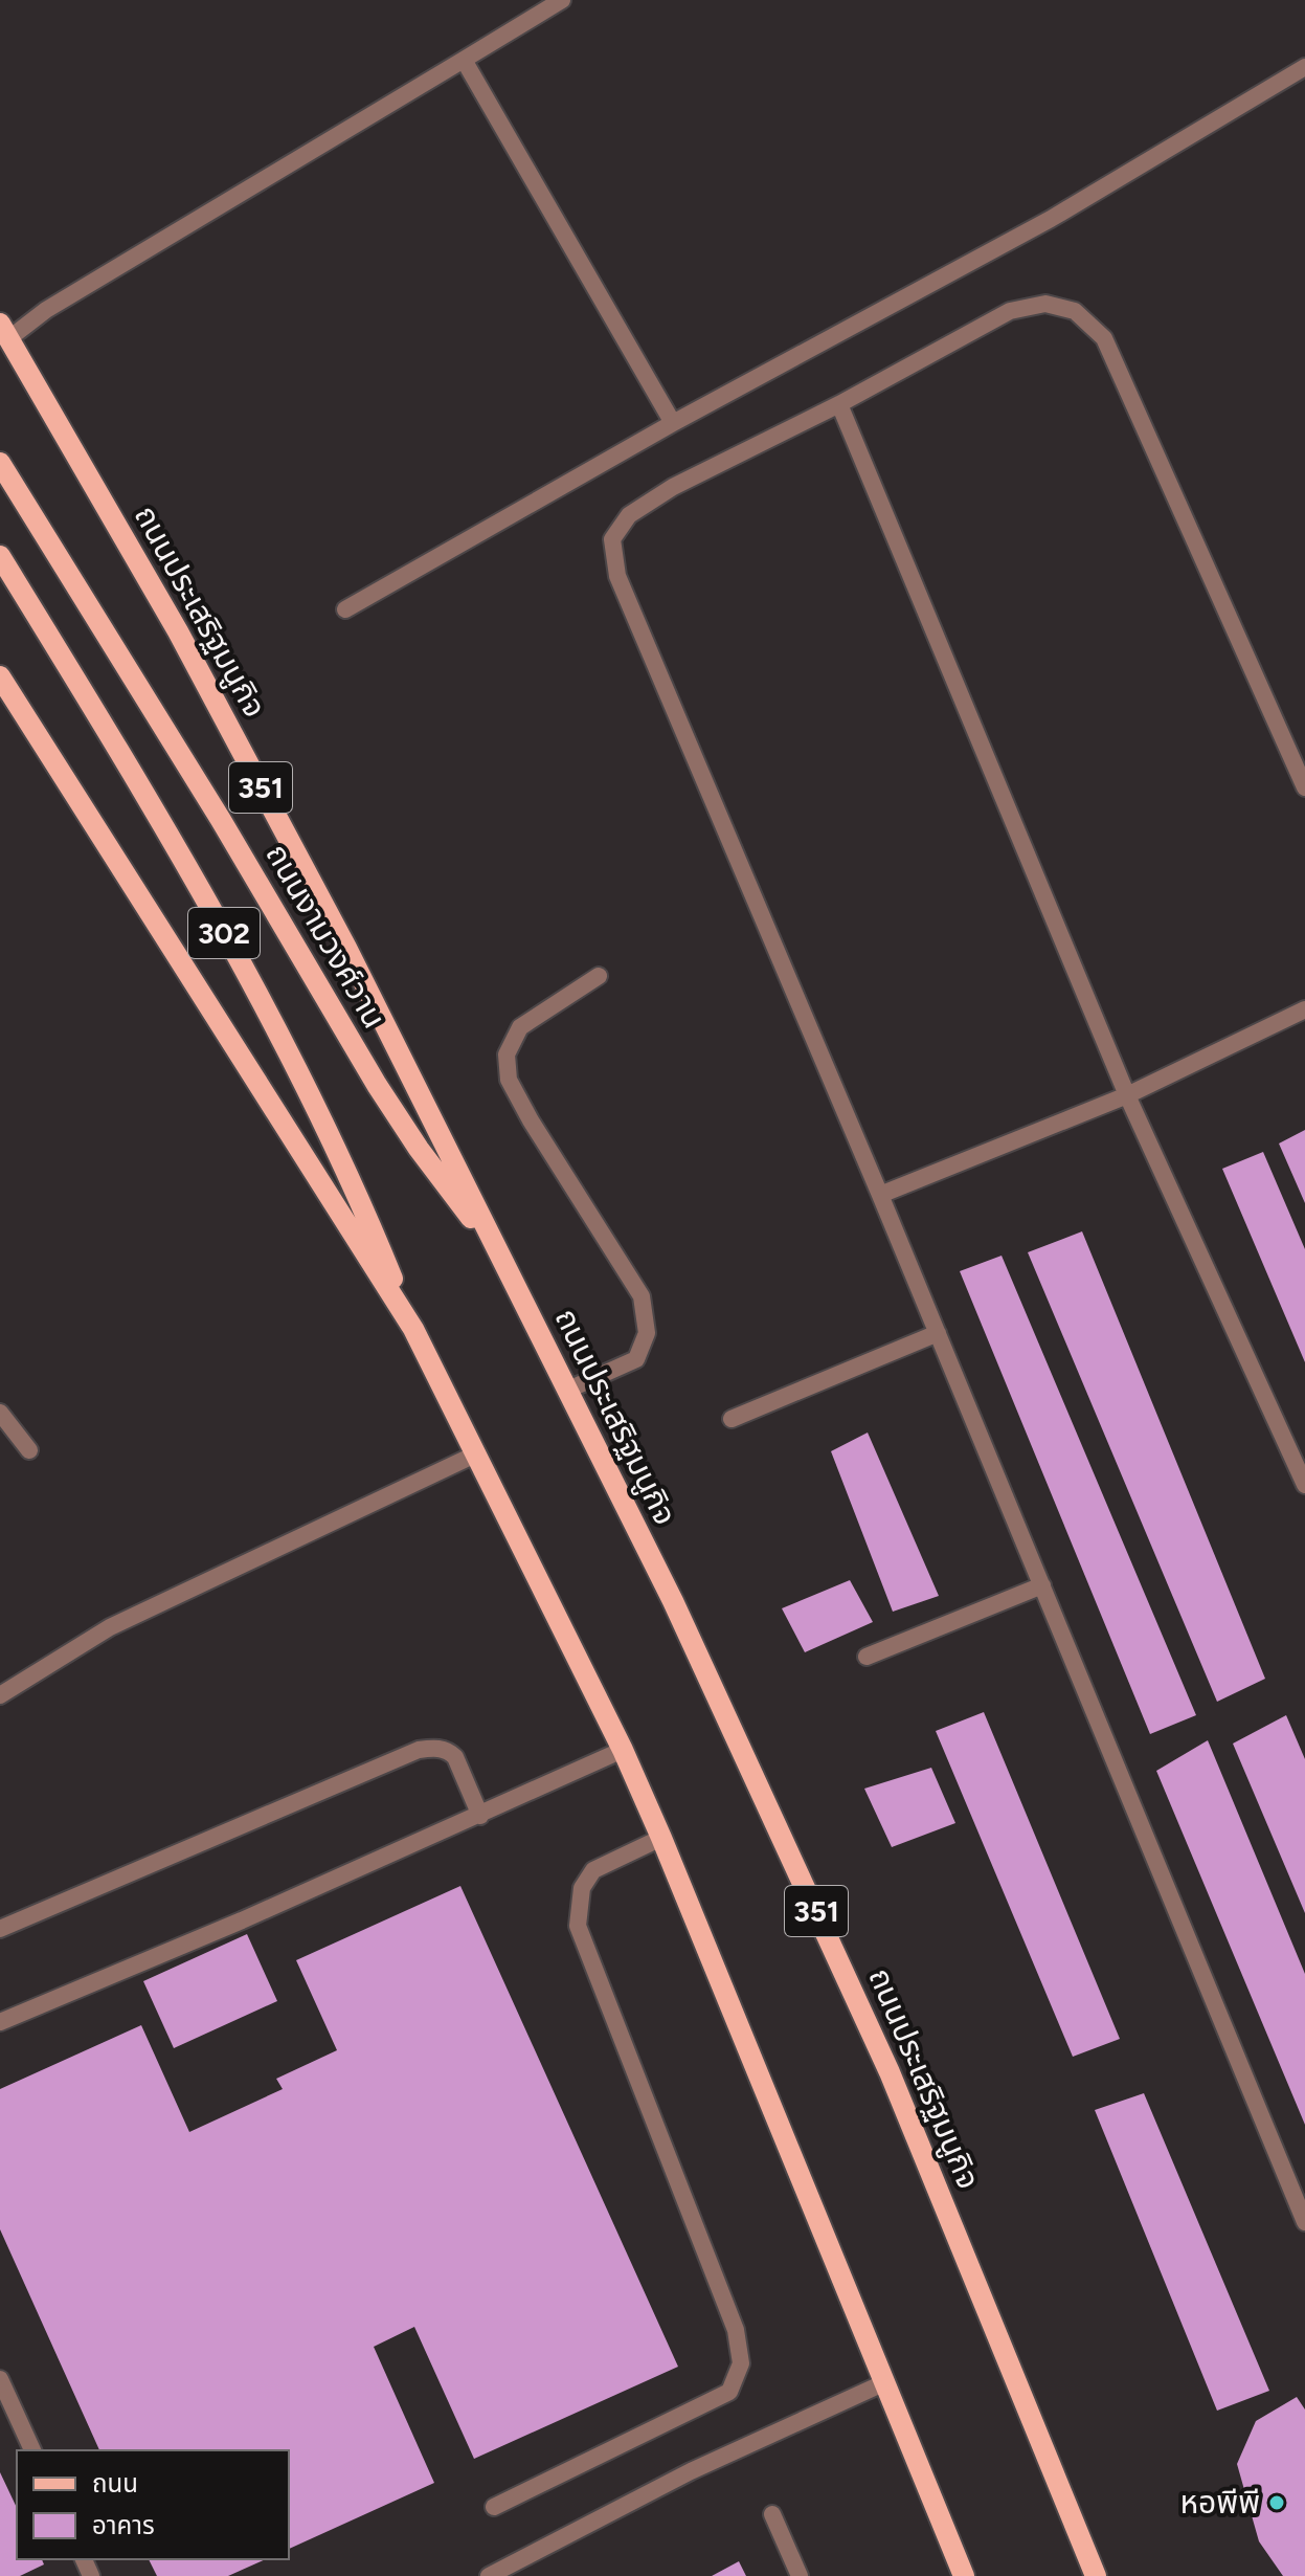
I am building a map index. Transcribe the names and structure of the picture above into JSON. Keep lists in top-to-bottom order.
{
  "streets": {
    "main road": [
      "ถนนประเสริฐมนูกิจ",
      "351",
      "302",
      "ถนนงามวงศ์วาน"
    ]
  },
  "crossings": [
    ["ถนนประเสริฐมนูกิจ", "ถนนงามวงศ์วาน"]
  ],
  "places": ["หอพีพี"],
  "legend": ["ถนน", "อาคาร"]
}
